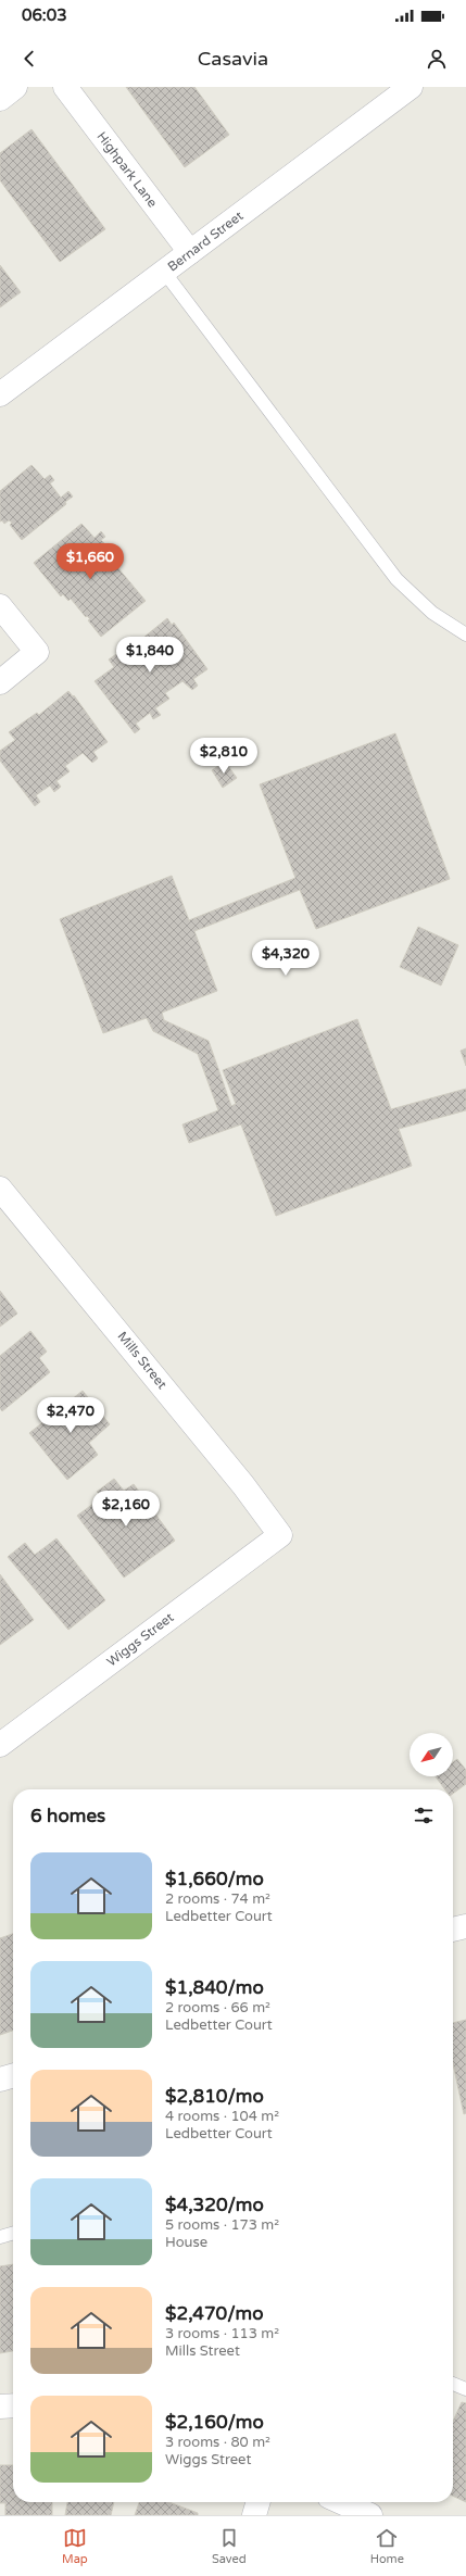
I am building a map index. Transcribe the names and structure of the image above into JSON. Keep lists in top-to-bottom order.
{
  "streets": {
    "street": [
      "Highpark Lane",
      "Bernard Street",
      "Mills Street",
      "Wiggs Street"
    ]
  },
  "crossings": [
    ["Highpark Lane", "Bernard Street"],
    ["Mills Street", "Wiggs Street"]
  ],
  "north": "bottom left",
  "page": {
    "status": "06:03",
    "header": "Casavia",
    "price": [
      "$1,660",
      "$1,840",
      "$2,810",
      "$4,320",
      "$2,470",
      "$2,160"
    ],
    "heading": "6 homes",
    "list": [
      {
        "name": "$1,660/mo",
        "note": "2 rooms · 74 m² · Ledbetter Court"
      },
      {
        "name": "$1,840/mo",
        "note": "2 rooms · 66 m² · Ledbetter Court"
      },
      {
        "name": "$2,810/mo",
        "note": "4 rooms · 104 m² · Ledbetter Court"
      },
      {
        "name": "$4,320/mo",
        "note": "5 rooms · 173 m² · House"
      },
      {
        "name": "$2,470/mo",
        "note": "3 rooms · 113 m² · Mills Street"
      },
      {
        "name": "$2,160/mo",
        "note": "3 rooms · 80 m² · Wiggs Street"
      }
    ],
    "tabs": ["Map", "Saved", "Home"]
  }
}
